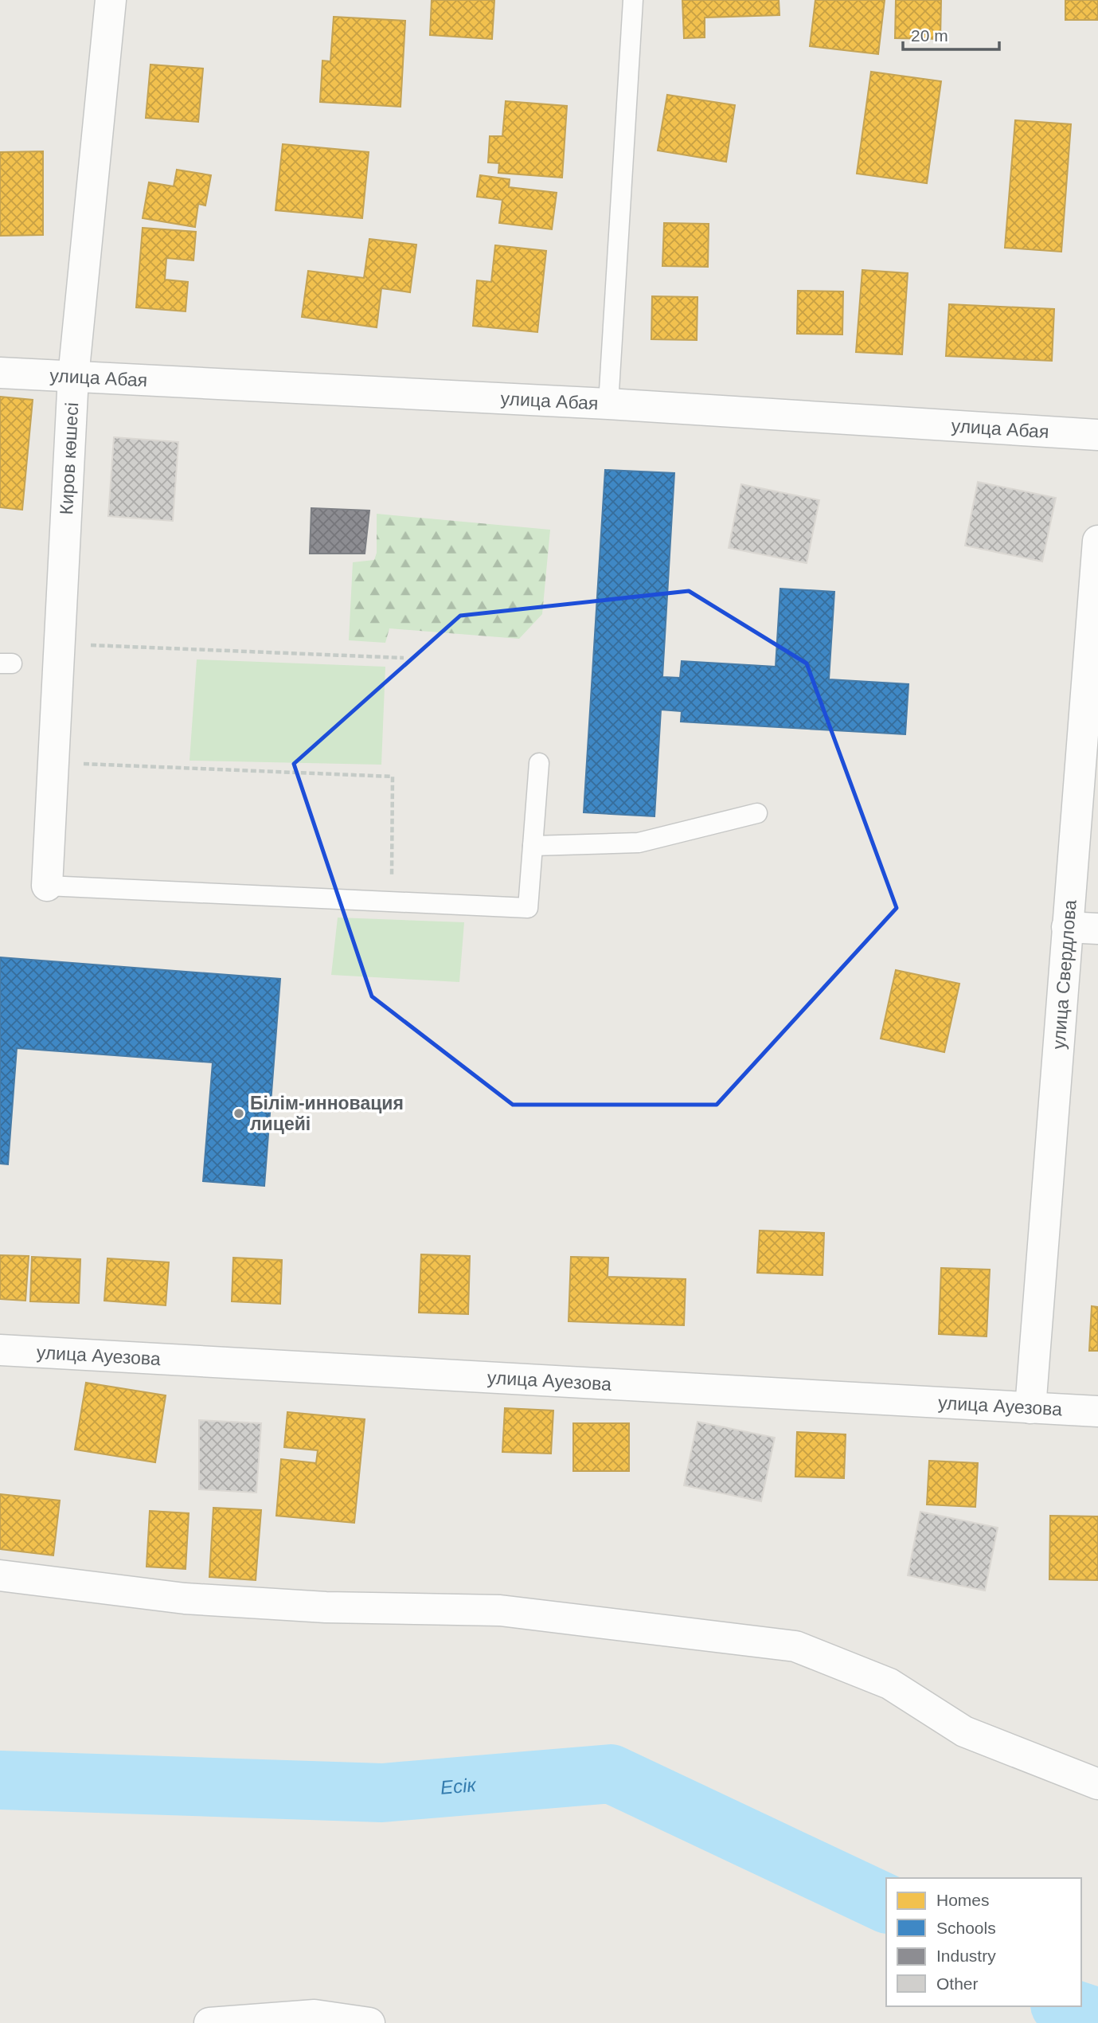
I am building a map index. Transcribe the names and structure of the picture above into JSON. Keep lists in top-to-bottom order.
{
  "streets": {
    "street": [
      "улица Абая",
      "Киров көшесі",
      "улица Свердлова",
      "улица Ауезова"
    ]
  },
  "crossings": [
    ["улица Абая", "Киров көшесі"],
    ["улица Свердлова", "улица Ауезова"]
  ],
  "water": ["Есік"],
  "places": ["Білім-инновация лицейі"],
  "legend": [
    "Homes",
    "Schools",
    "Industry",
    "Other"
  ],
  "scale_bar": "20 m"
}
